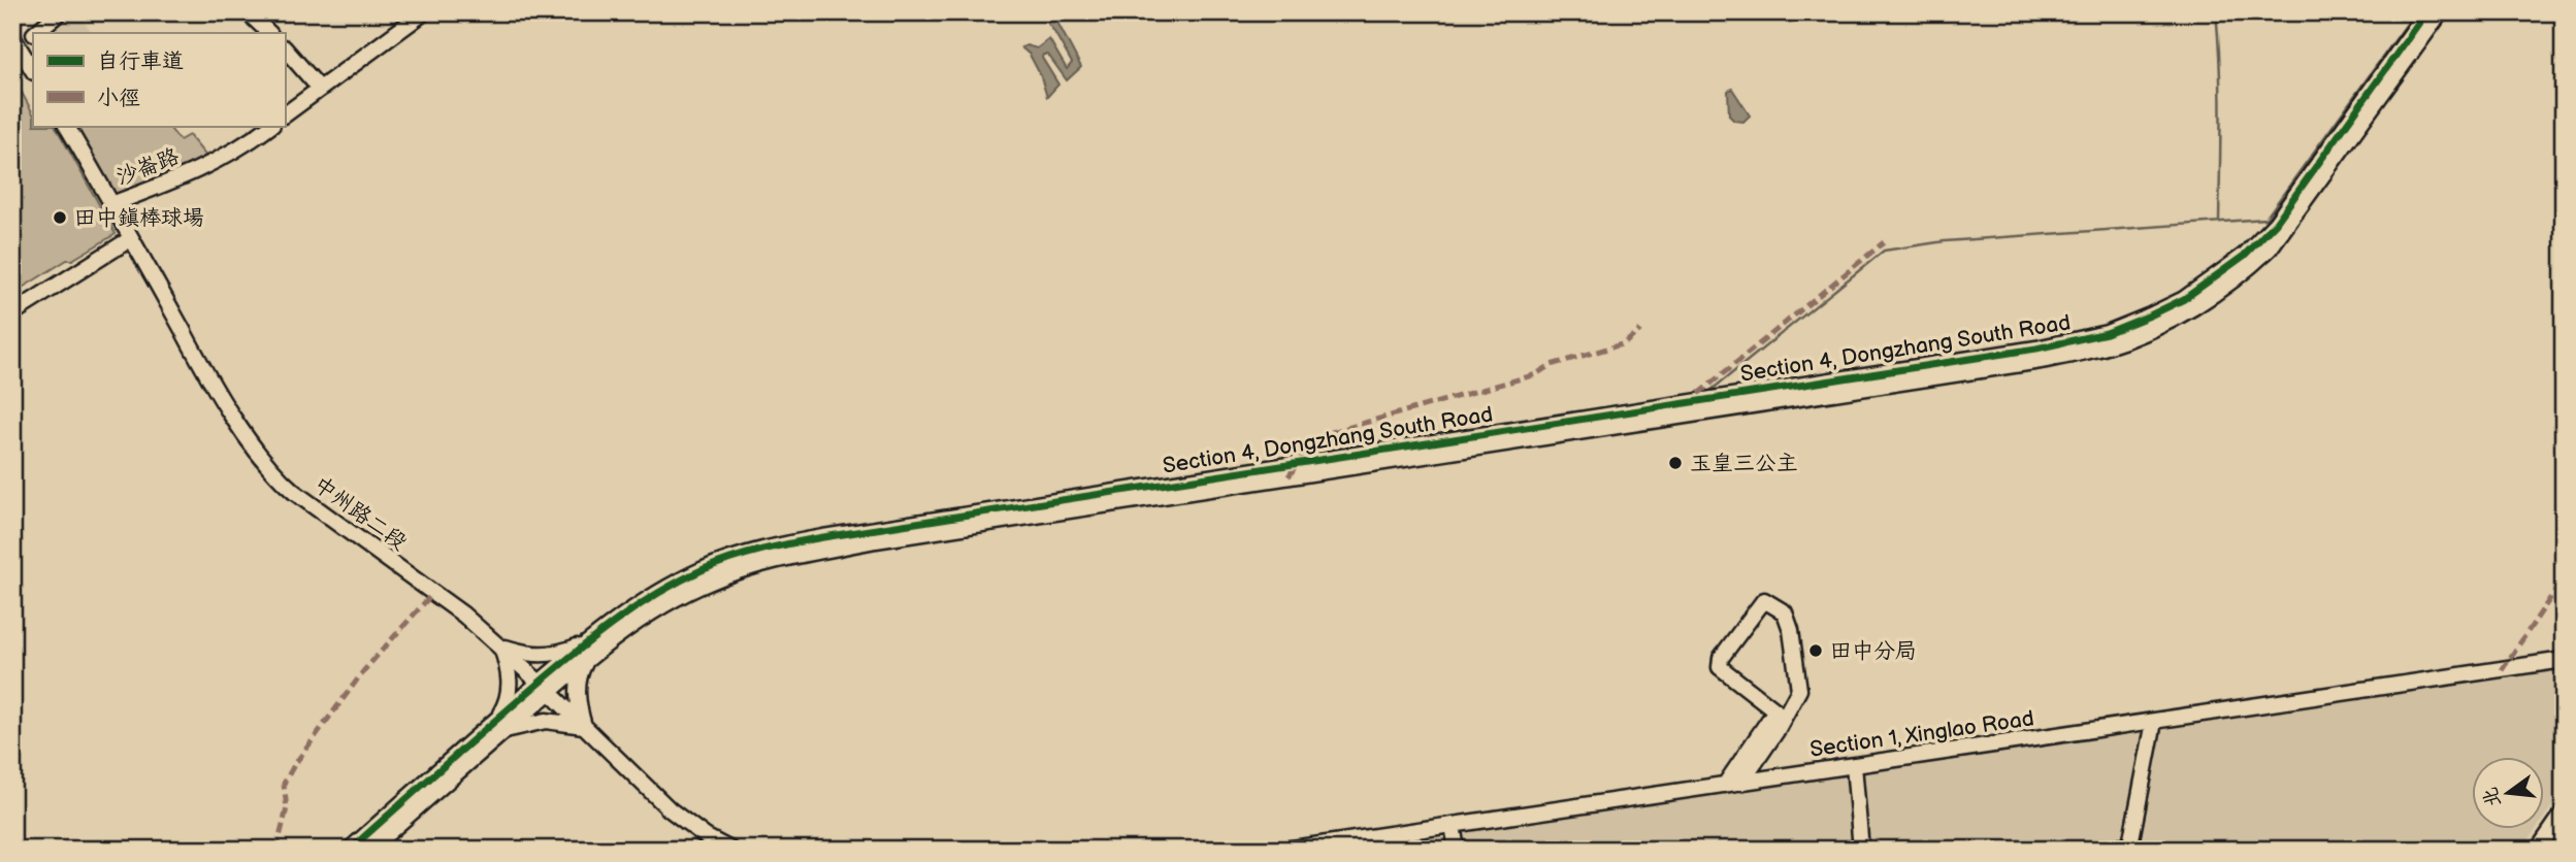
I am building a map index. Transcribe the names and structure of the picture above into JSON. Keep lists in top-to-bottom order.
{
  "streets": {
    "street": [
      "沙崙路",
      "Section 4, Dongzhang South Road",
      "中州路二段",
      "Section 1, Xinglao Road"
    ]
  },
  "crossings": [
    ["沙崙路", "中州路二段"],
    ["Section 4, Dongzhang South Road", "中州路二段"]
  ],
  "places": ["田中鎮棒球場", "玉皇三公主", "田中分局"],
  "legend": ["自行車道", "小徑"],
  "north": "left"
}
